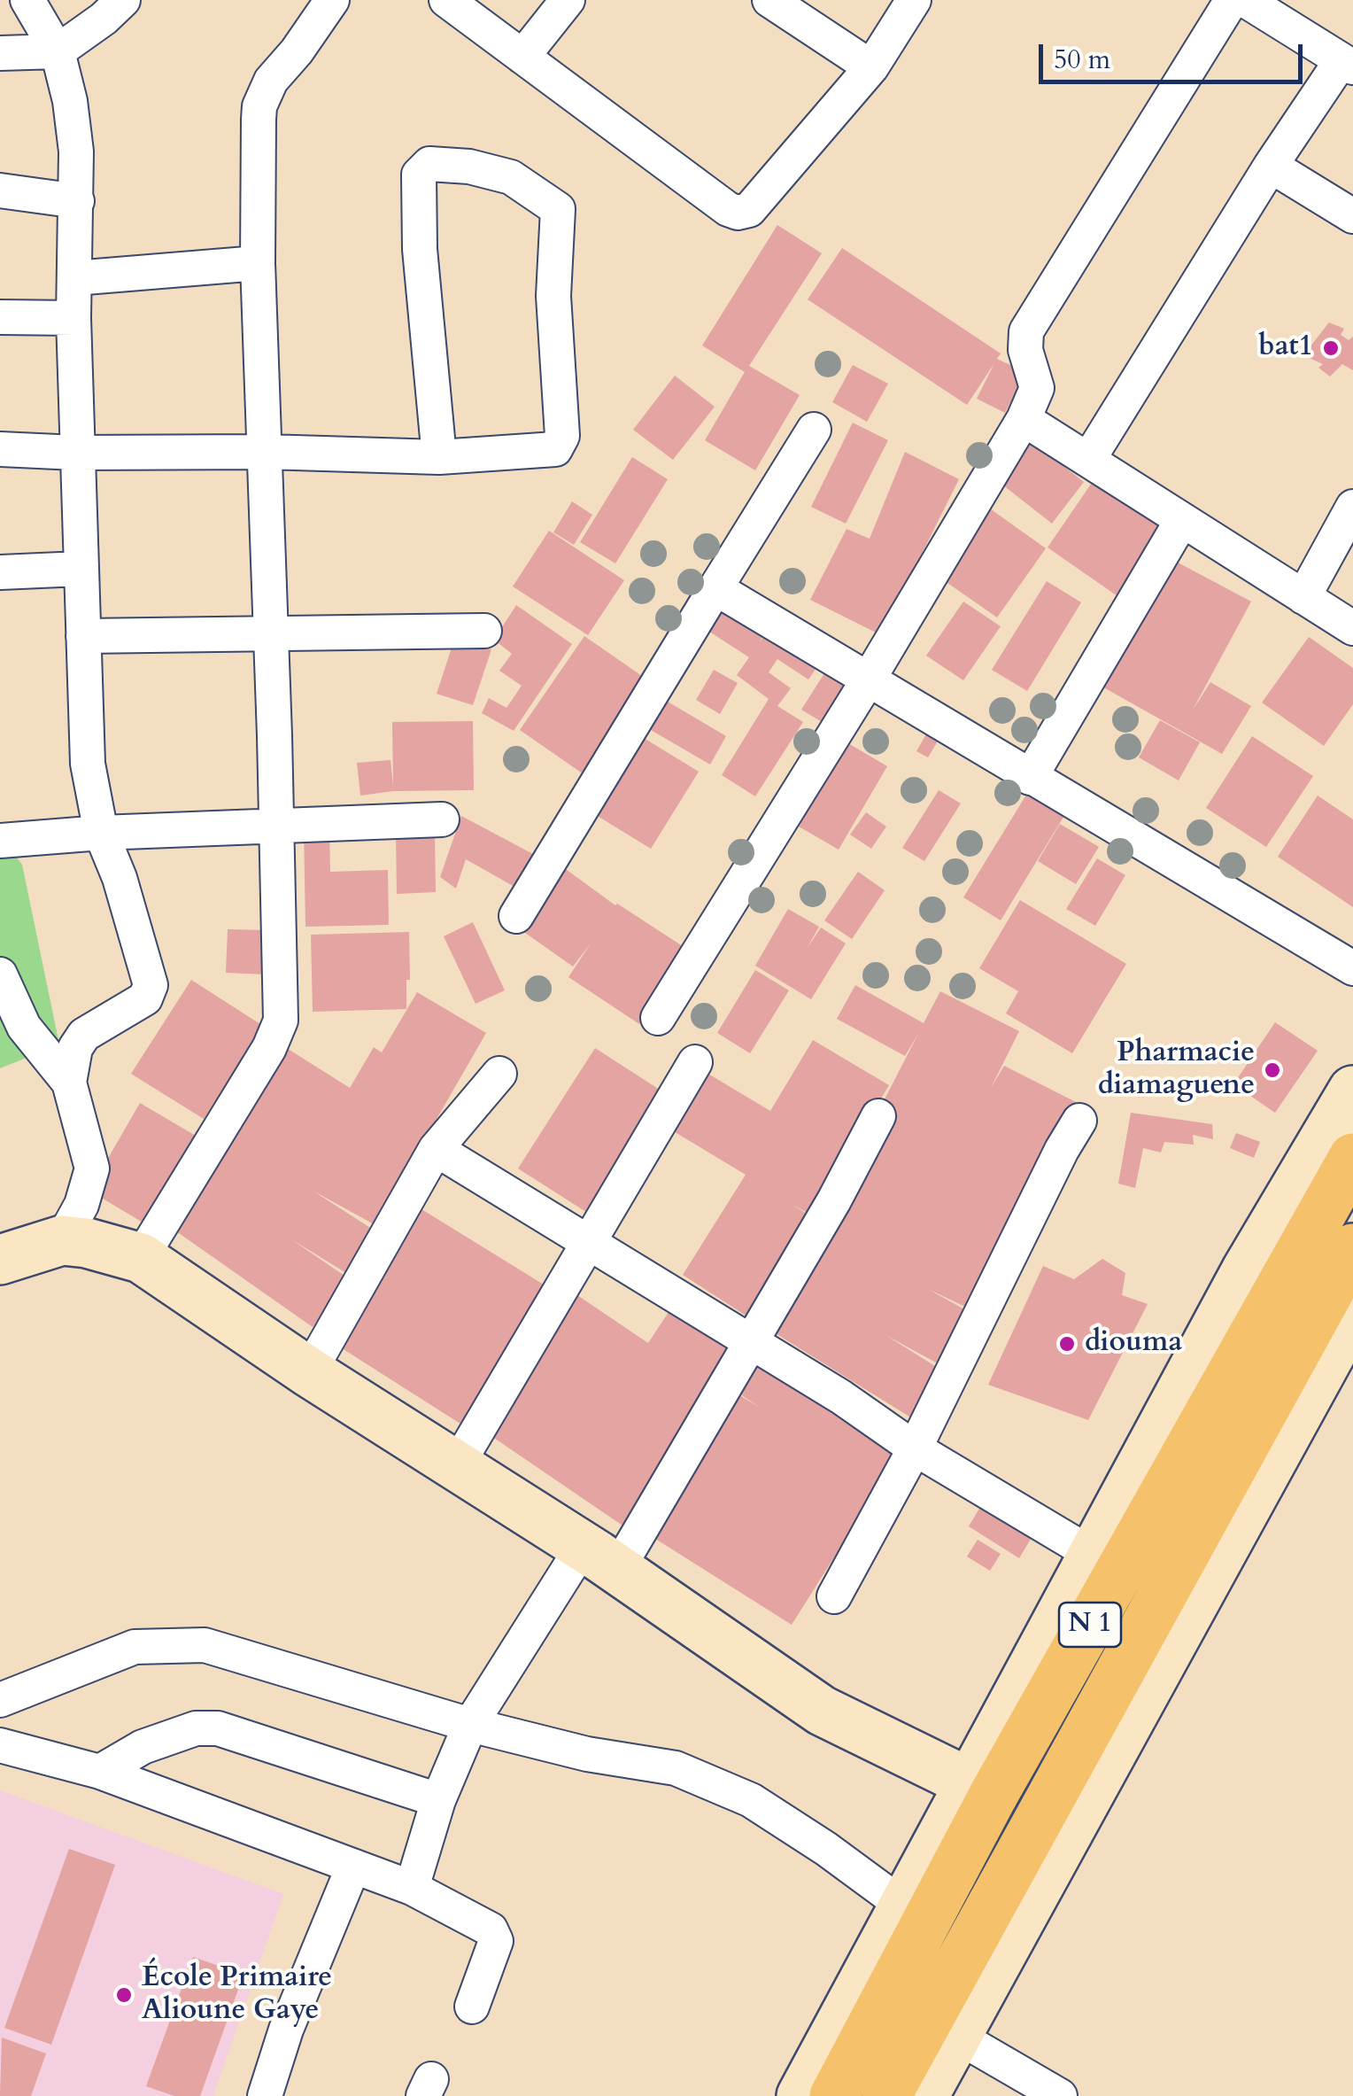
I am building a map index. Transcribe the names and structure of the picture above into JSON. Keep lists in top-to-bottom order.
{
  "streets": {
    "highway": ["N 1"]
  },
  "places": [
    "bat1",
    "Pharmacie diamaguene",
    "diouma",
    "École Primaire Alioune Gaye"
  ],
  "scale_bar": "50 m"
}
